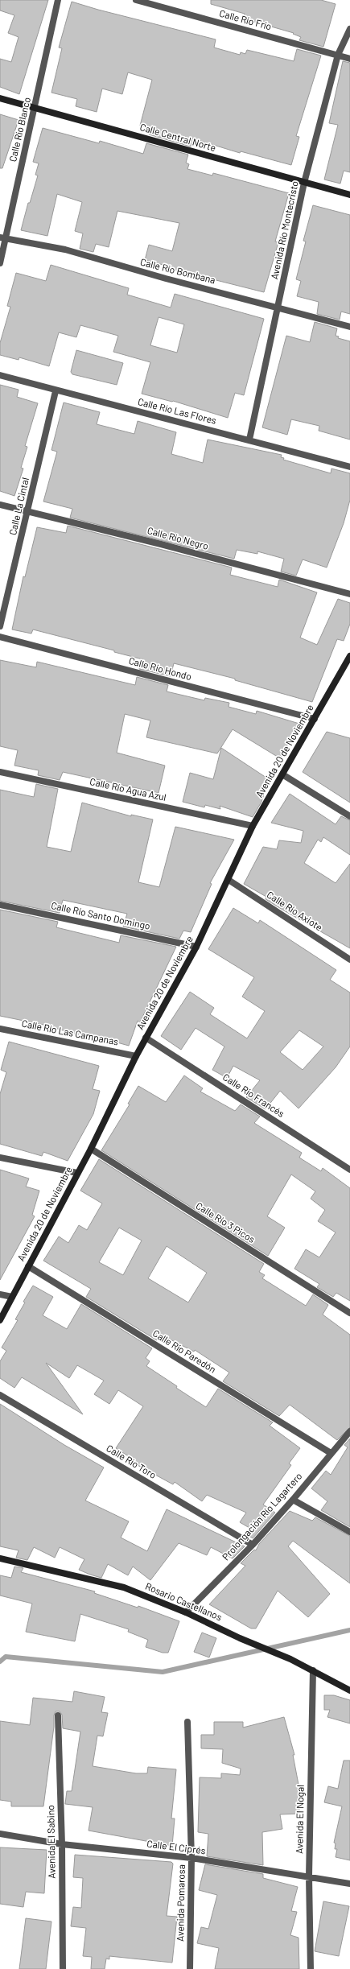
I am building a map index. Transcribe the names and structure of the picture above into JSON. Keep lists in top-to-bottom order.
{
  "streets": {
    "street": [
      "Calle Río Frío",
      "Calle Río Blanco",
      "Calle Central Norte",
      "Avenida Río Montecristo",
      "Calle Río Bombana",
      "Calle Río Las Flores",
      "Calle La Cintal",
      "Calle Río Negro",
      "Calle Río Hondo",
      "Avenida 20 de Noviembre",
      "Calle Río Agua Azul",
      "Calle Río Axiote",
      "Calle Río Santo Domingo",
      "Calle Río Las Campanas",
      "Calle Río Francés",
      "Calle Río 3 Picos",
      "Calle Río Paredón",
      "Calle Río Toro",
      "Prolongación Río Lagartero",
      "Rosario Castellanos",
      "Avenida El Nogal",
      "Avenida El Sabino",
      "Calle El Ciprés",
      "Avenida Pomarosa"
    ]
  },
  "crossings": [
    ["Calle Río Frío", "Avenida Río Montecristo"],
    ["Calle Río Blanco", "Calle Central Norte"],
    ["Calle Río Blanco", "Calle Río Bombana"],
    ["Calle Central Norte", "Avenida Río Montecristo"],
    ["Avenida Río Montecristo", "Calle Río Bombana"],
    ["Avenida Río Montecristo", "Calle Río Las Flores"],
    ["Calle Río Las Flores", "Calle La Cintal"],
    ["Calle La Cintal", "Calle Río Negro"],
    ["Calle Río Hondo", "Avenida 20 de Noviembre"],
    ["Avenida 20 de Noviembre", "Calle Río Agua Azul"],
    ["Avenida 20 de Noviembre", "Calle Río Axiote"],
    ["Avenida 20 de Noviembre", "Calle Río Santo Domingo"],
    ["Avenida 20 de Noviembre", "Calle Río Las Campanas"],
    ["Avenida 20 de Noviembre", "Calle Río Francés"],
    ["Avenida 20 de Noviembre", "Calle Río 3 Picos"],
    ["Avenida 20 de Noviembre", "Calle Río Paredón"],
    ["Calle Río Paredón", "Prolongación Río Lagartero"],
    ["Calle Río Toro", "Prolongación Río Lagartero"],
    ["Prolongación Río Lagartero", "Rosario Castellanos"],
    ["Rosario Castellanos", "Avenida El Nogal"],
    ["Avenida El Nogal", "Calle El Ciprés"],
    ["Avenida El Sabino", "Calle El Ciprés"],
    ["Calle El Ciprés", "Avenida Pomarosa"]
  ]
}
